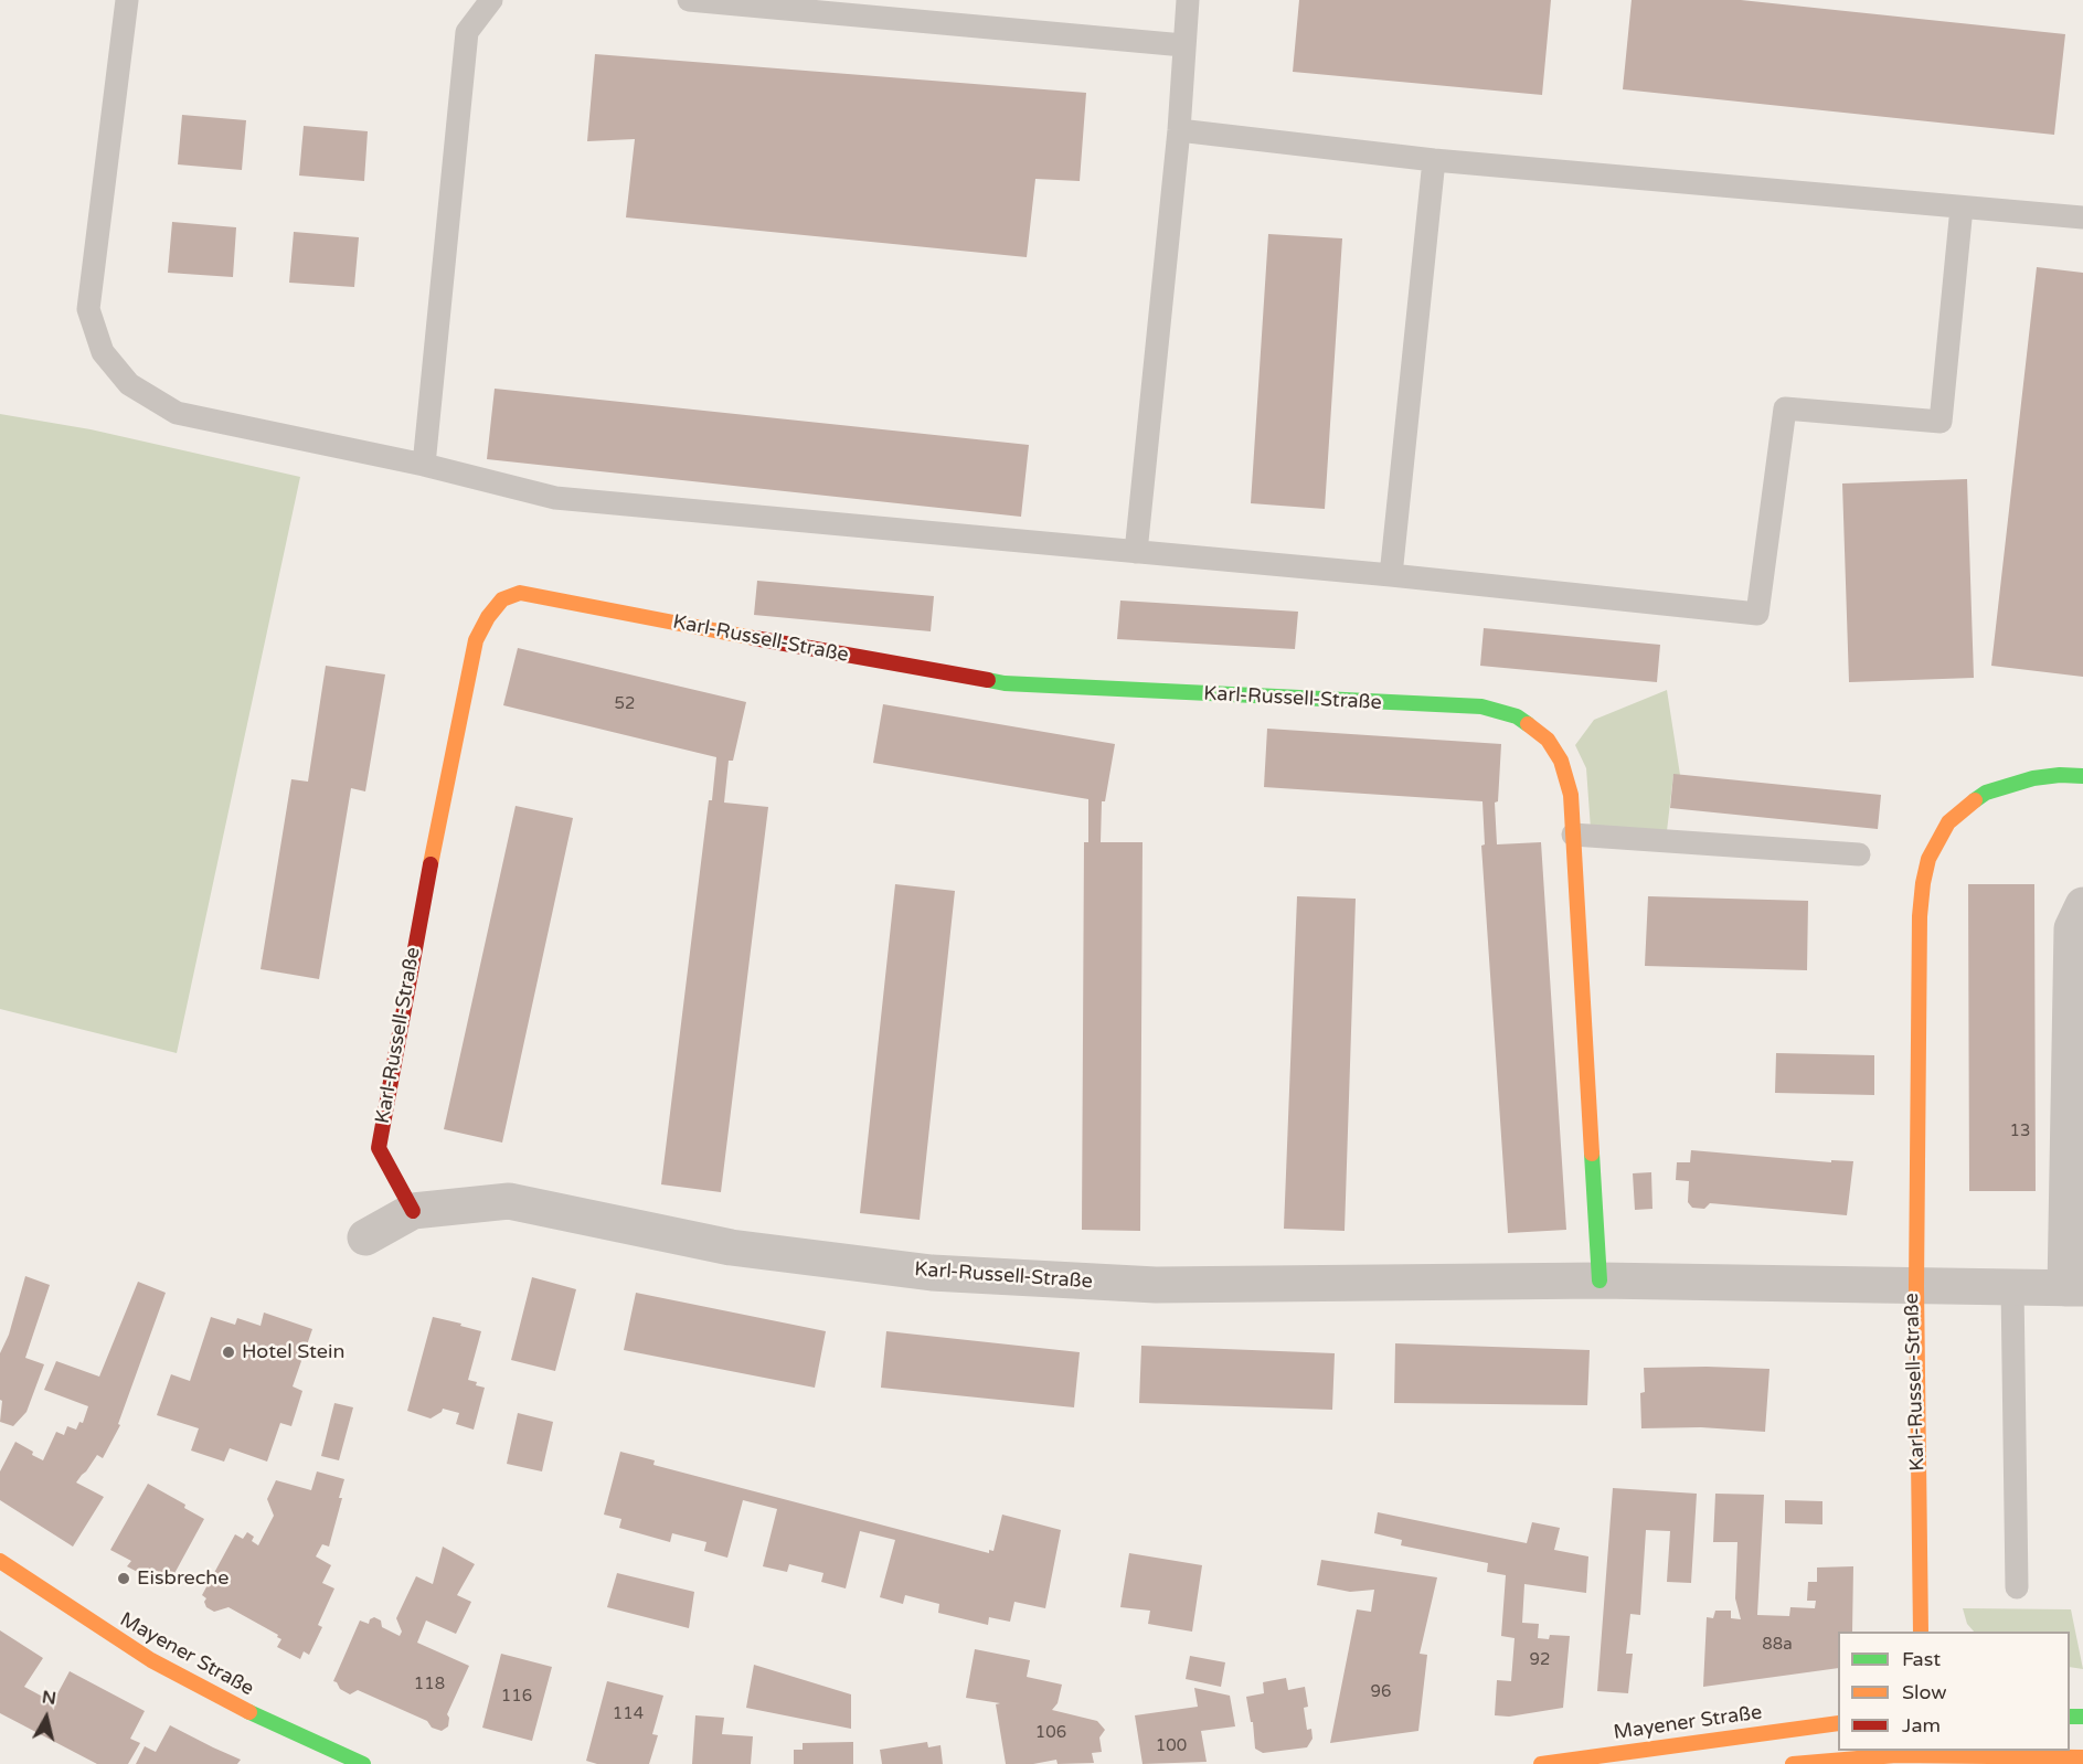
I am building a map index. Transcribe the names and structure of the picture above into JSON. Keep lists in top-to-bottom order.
{
  "streets": {
    "main road": ["Karl-Russell-Straße", "Mayener Straße"]
  },
  "places": ["Hotel Stein", "Eisbreche"],
  "house_numbers": [
    "52",
    "13",
    "88a",
    "92",
    "118",
    "96",
    "116",
    "114",
    "106",
    "100"
  ],
  "legend": ["Fast", "Slow", "Jam"],
  "north": "top"
}
